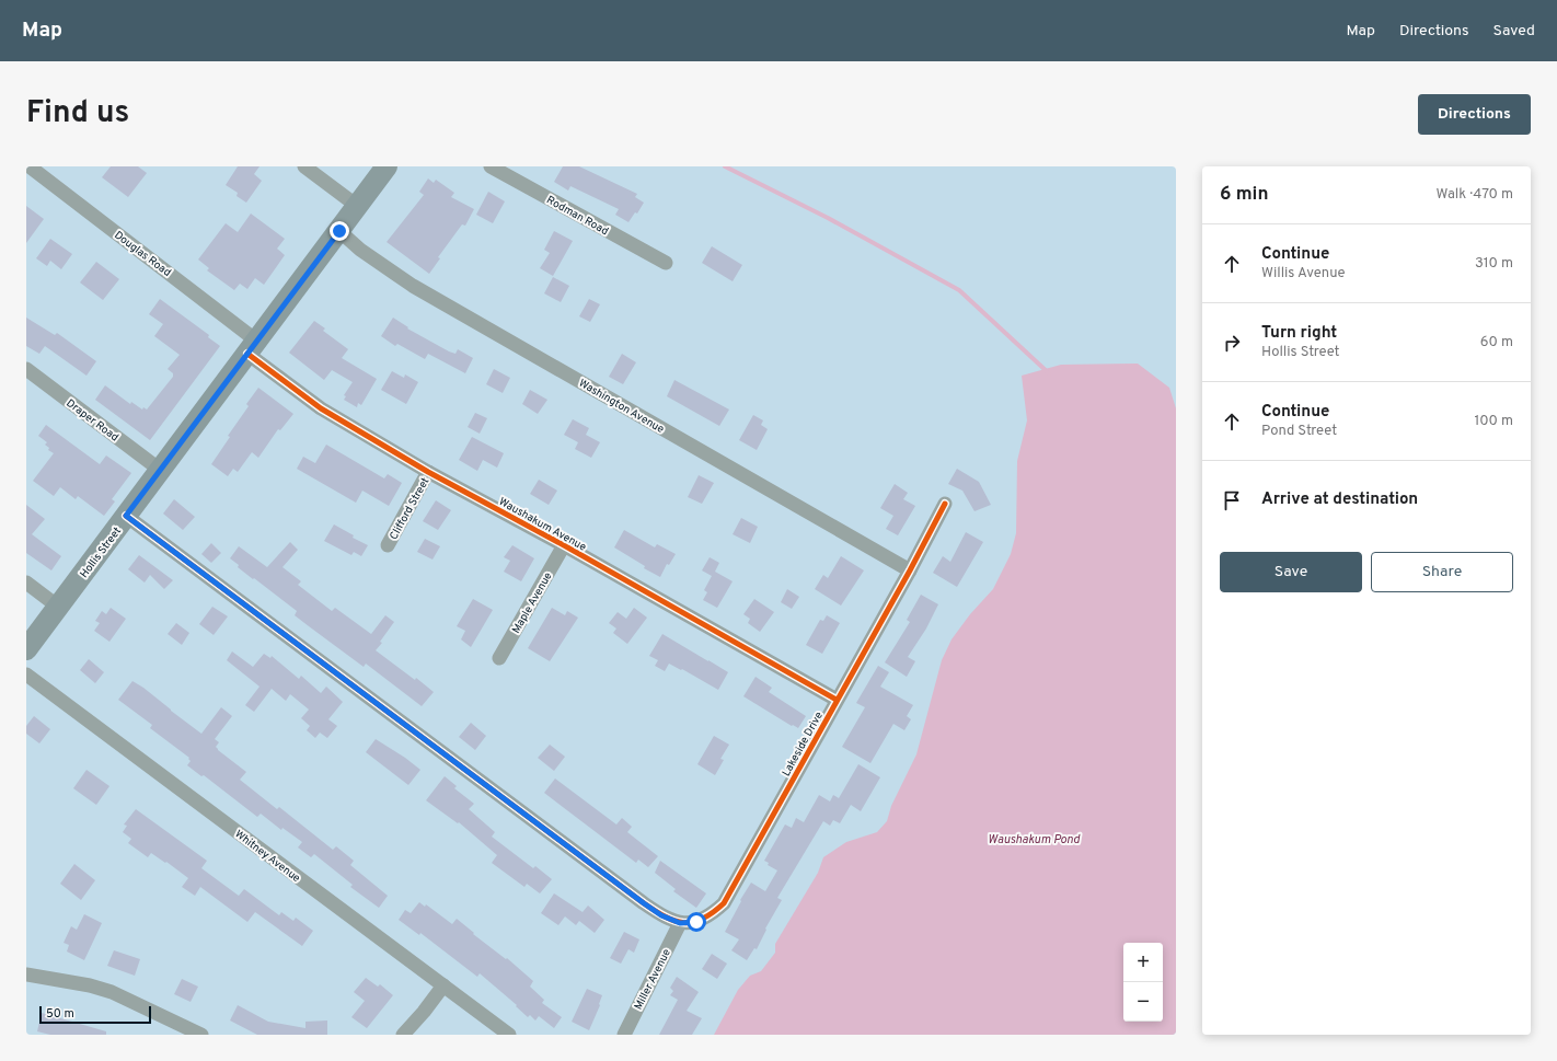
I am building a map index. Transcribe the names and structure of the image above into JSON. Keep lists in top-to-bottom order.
{
  "streets": {
    "main road": ["Hollis Street"],
    "street": [
      "Rodman Road",
      "Douglas Road",
      "Washington Avenue",
      "Draper Road",
      "Clifford Street",
      "Waushakum Avenue",
      "Maple Avenue",
      "Lakeside Drive",
      "Whitney Avenue",
      "Miller Avenue"
    ]
  },
  "crossings": [
    ["Douglas Road", "Waushakum Avenue"],
    ["Douglas Road", "Hollis Street"],
    ["Washington Avenue", "Hollis Street"],
    ["Washington Avenue", "Lakeside Drive"],
    ["Draper Road", "Hollis Street"],
    ["Clifford Street", "Waushakum Avenue"],
    ["Waushakum Avenue", "Hollis Street"],
    ["Waushakum Avenue", "Maple Avenue"],
    ["Waushakum Avenue", "Lakeside Drive"],
    ["Lakeside Drive", "Miller Avenue"]
  ],
  "water": ["Waushakum Pond"],
  "scale_bar": "50 m",
  "page": {
    "header": "Map",
    "nav": ["Map", "Directions", "Saved"],
    "title": "Find us",
    "buttons": [
      "Directions",
      ["Save", "Share"]
    ],
    "heading": ["6 min", "Walk · 470 m"],
    "list": [
      ["Continue", "Willis Avenue", "310 m"],
      ["Turn right", "Hollis Street", "60 m"],
      ["Continue", "Pond Street", "100 m"],
      "Arrive at destination"
    ],
    "map_buttons": ["+", "−"],
    "scale": "50 m"
  }
}
